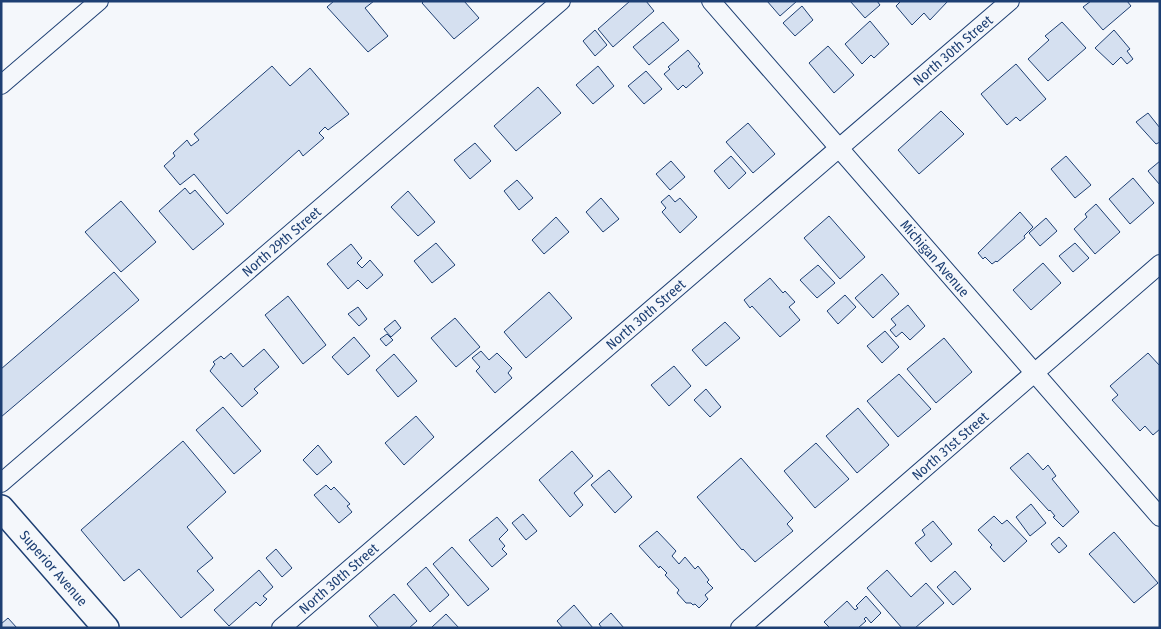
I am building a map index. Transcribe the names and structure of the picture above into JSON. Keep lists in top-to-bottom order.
{
  "streets": {
    "street": [
      "North 30th Street",
      "North 29th Street",
      "Michigan Avenue",
      "North 31st Street",
      "Superior Avenue"
    ]
  },
  "crossings": [
    ["North 30th Street", "Michigan Avenue"],
    ["Michigan Avenue", "North 31st Street"]
  ]
}
